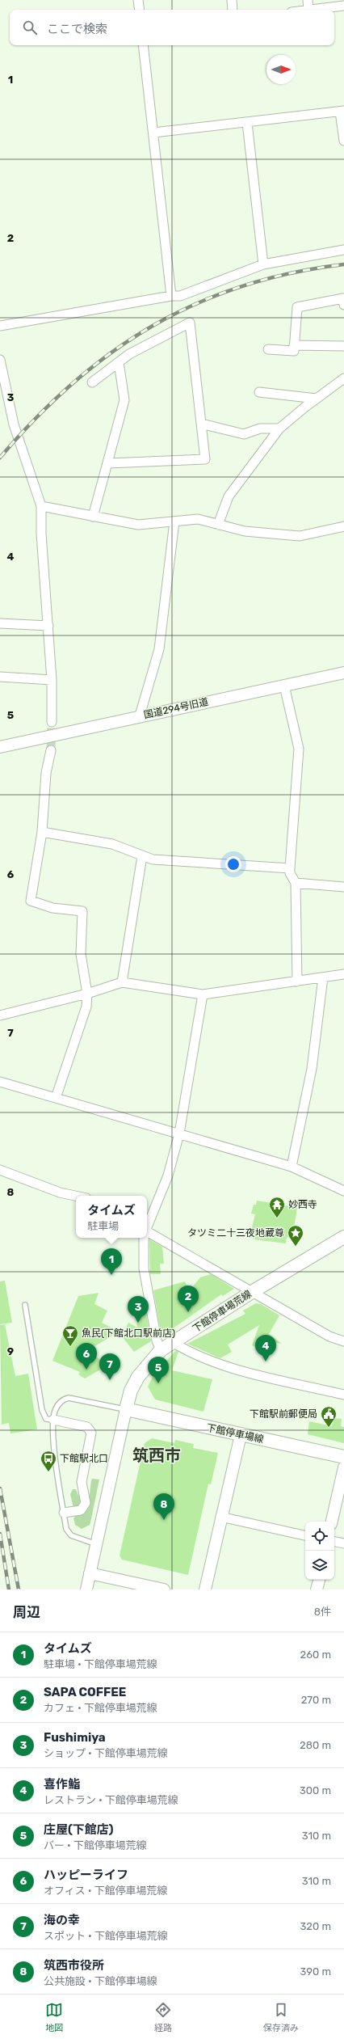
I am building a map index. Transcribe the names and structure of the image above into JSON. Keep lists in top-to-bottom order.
{
  "streets": {
    "main road": ["下館停車場荒線", "下館停車場線"],
    "street": ["国道294号旧道"]
  },
  "crossings": [
    ["下館停車場荒線", "下館停車場線"]
  ],
  "districts": ["筑西市"],
  "places": {
    "temple": ["妙西寺"],
    "place": ["タツミ二十三夜地蔵尊"],
    "bar": ["魚民(下館北口駅前店)"],
    "public building": ["下館駅前郵便局"],
    "bus stop": ["下館駅北口"]
  },
  "north": "right",
  "page": {
    "search": "ここで検索",
    "popup": ["タイムズ", "駐車場"],
    "pins": [
      "1",
      "2",
      "3",
      "4",
      "6",
      "7",
      "5",
      "8"
    ],
    "heading": ["周辺", "8件"],
    "list": [
      {
        "mark": "1",
        "name": "タイムズ",
        "note": "駐車場 · 下館停車場荒線",
        "value": "260 m"
      },
      {
        "mark": "2",
        "name": "SAPA COFFEE",
        "note": "カフェ · 下館停車場荒線",
        "value": "270 m"
      },
      {
        "mark": "3",
        "name": "Fushimiya",
        "note": "ショップ · 下館停車場荒線",
        "value": "280 m"
      },
      {
        "mark": "4",
        "name": "喜作鮨",
        "note": "レストラン · 下館停車場荒線",
        "value": "300 m"
      },
      {
        "mark": "5",
        "name": "庄屋(下館店)",
        "note": "バー · 下館停車場荒線",
        "value": "310 m"
      },
      {
        "mark": "6",
        "name": "ハッピーライフ",
        "note": "オフィス · 下館停車場荒線",
        "value": "310 m"
      },
      {
        "mark": "7",
        "name": "海の幸",
        "note": "スポット · 下館停車場荒線",
        "value": "320 m"
      },
      {
        "mark": "8",
        "name": "筑西市役所",
        "note": "公共施設 · 下館停車場線",
        "value": "390 m"
      }
    ],
    "nav": ["地図", "経路", "保存済み"]
  },
  "grid": {
    "rows": [
      "1",
      "2",
      "3",
      "4",
      "5",
      "6",
      "7",
      "8",
      "9"
    ]
  }
}
